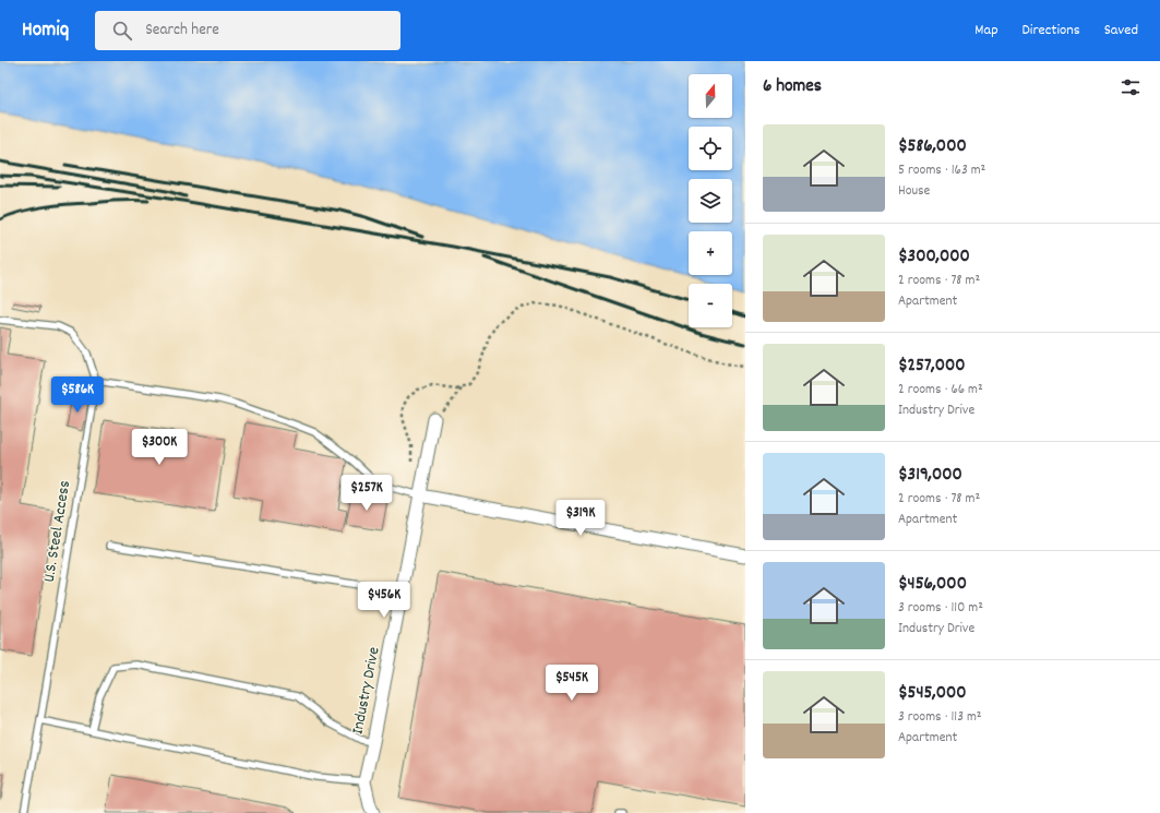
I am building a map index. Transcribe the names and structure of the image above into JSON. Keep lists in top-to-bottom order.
{
  "streets": {
    "street": ["Industry Drive"],
    "lane": ["U.S. Steel Access"]
  },
  "north": "top",
  "page": {
    "header": "Homiq",
    "search": "Search here",
    "nav": ["Map", "Directions", "Saved"],
    "heading": "6 homes",
    "map_buttons": ["+", "−"],
    "list": [
      {
        "name": "$586,000",
        "note": "5 rooms · 163 m² · House"
      },
      {
        "name": "$300,000",
        "note": "2 rooms · 78 m² · Apartment"
      },
      {
        "name": "$257,000",
        "note": "2 rooms · 66 m² · Industry Drive"
      },
      {
        "name": "$319,000",
        "note": "2 rooms · 78 m² · Apartment"
      },
      {
        "name": "$456,000",
        "note": "3 rooms · 110 m² · Industry Drive"
      },
      {
        "name": "$545,000",
        "note": "3 rooms · 113 m² · Apartment"
      }
    ],
    "price": [
      "$586K",
      "$300K",
      "$257K",
      "$319K",
      "$456K",
      "$545K"
    ]
  }
}
